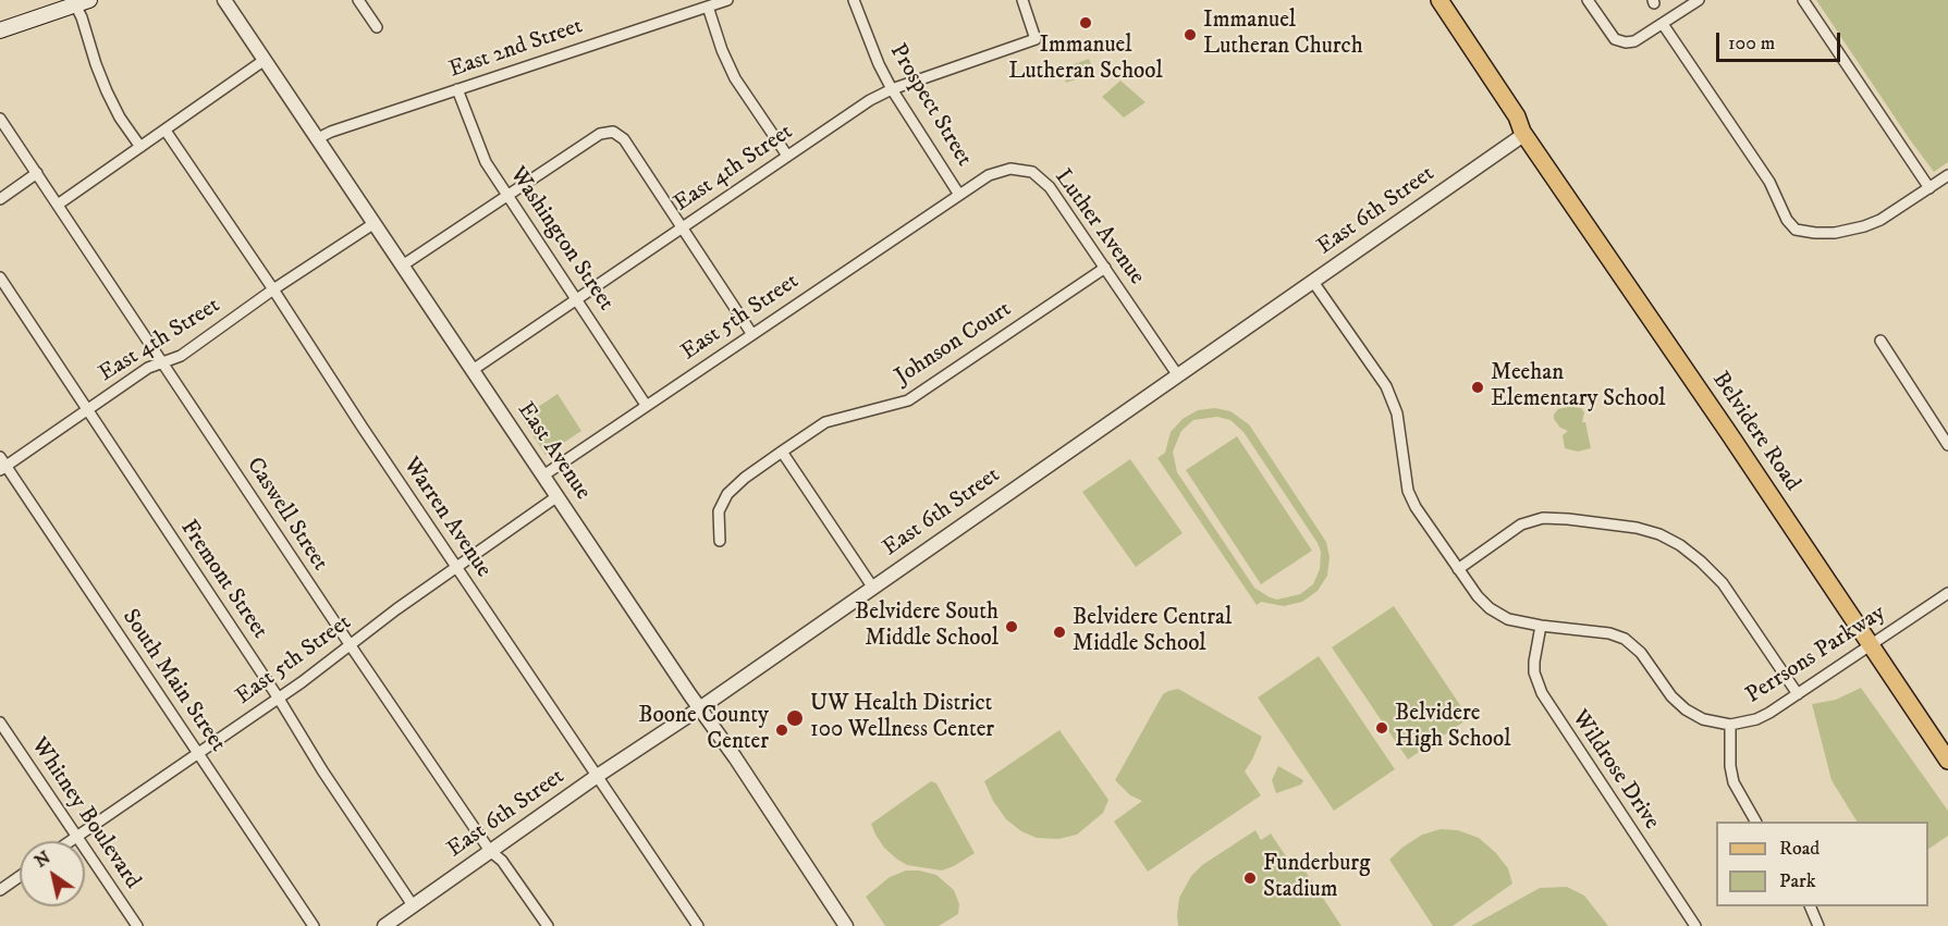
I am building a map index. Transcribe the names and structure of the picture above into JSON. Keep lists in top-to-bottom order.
{
  "streets": {
    "main road": ["Belvidere Road"],
    "street": [
      "East 2nd Street",
      "Prospect Street",
      "East 4th Street",
      "East 6th Street",
      "Luther Avenue",
      "Washington Street",
      "East 5th Street",
      "Johnson Court",
      "East Avenue",
      "Caswell Street",
      "Warren Avenue",
      "Fremont Street",
      "Perrsons Parkway",
      "South Main Street",
      "Wildrose Drive",
      "Whitney Boulevard"
    ]
  },
  "crossings": [
    ["East 2nd Street", "Washington Street"],
    ["East 2nd Street", "East Avenue"],
    ["Prospect Street", "East 4th Street"],
    ["Prospect Street", "Luther Avenue"],
    ["Prospect Street", "East 5th Street"],
    ["East 4th Street", "Washington Street"],
    ["East 4th Street", "East Avenue"],
    ["East 4th Street", "Caswell Street"],
    ["East 4th Street", "Warren Avenue"],
    ["East 4th Street", "Fremont Street"],
    ["East 4th Street", "South Main Street"],
    ["East 6th Street", "Luther Avenue"],
    ["East 6th Street", "Belvidere Road"],
    ["East 6th Street", "East Avenue"],
    ["East 6th Street", "Caswell Street"],
    ["East 6th Street", "Warren Avenue"],
    ["East 6th Street", "Fremont Street"],
    ["East 6th Street", "Perrsons Parkway"],
    ["Luther Avenue", "East 5th Street"],
    ["Luther Avenue", "Johnson Court"],
    ["Washington Street", "East 5th Street"],
    ["East 5th Street", "East Avenue"],
    ["East 5th Street", "Caswell Street"],
    ["East 5th Street", "Warren Avenue"],
    ["East 5th Street", "Fremont Street"],
    ["East 5th Street", "South Main Street"],
    ["East 5th Street", "Whitney Boulevard"],
    ["Belvidere Road", "Perrsons Parkway"],
    ["Perrsons Parkway", "Wildrose Drive"]
  ],
  "places": [
    "Immanuel Lutheran School",
    "Immanuel Lutheran Church",
    "Meehan Elementary School",
    "Belvidere South Middle School",
    "Belvidere Central Middle School",
    "UW Health District 100 Wellness Center",
    "Belvidere High School",
    "Boone County Center",
    "Funderburg Stadium"
  ],
  "legend": ["Road", "Park"],
  "scale_bar": "100 m",
  "north": "top left"
}
